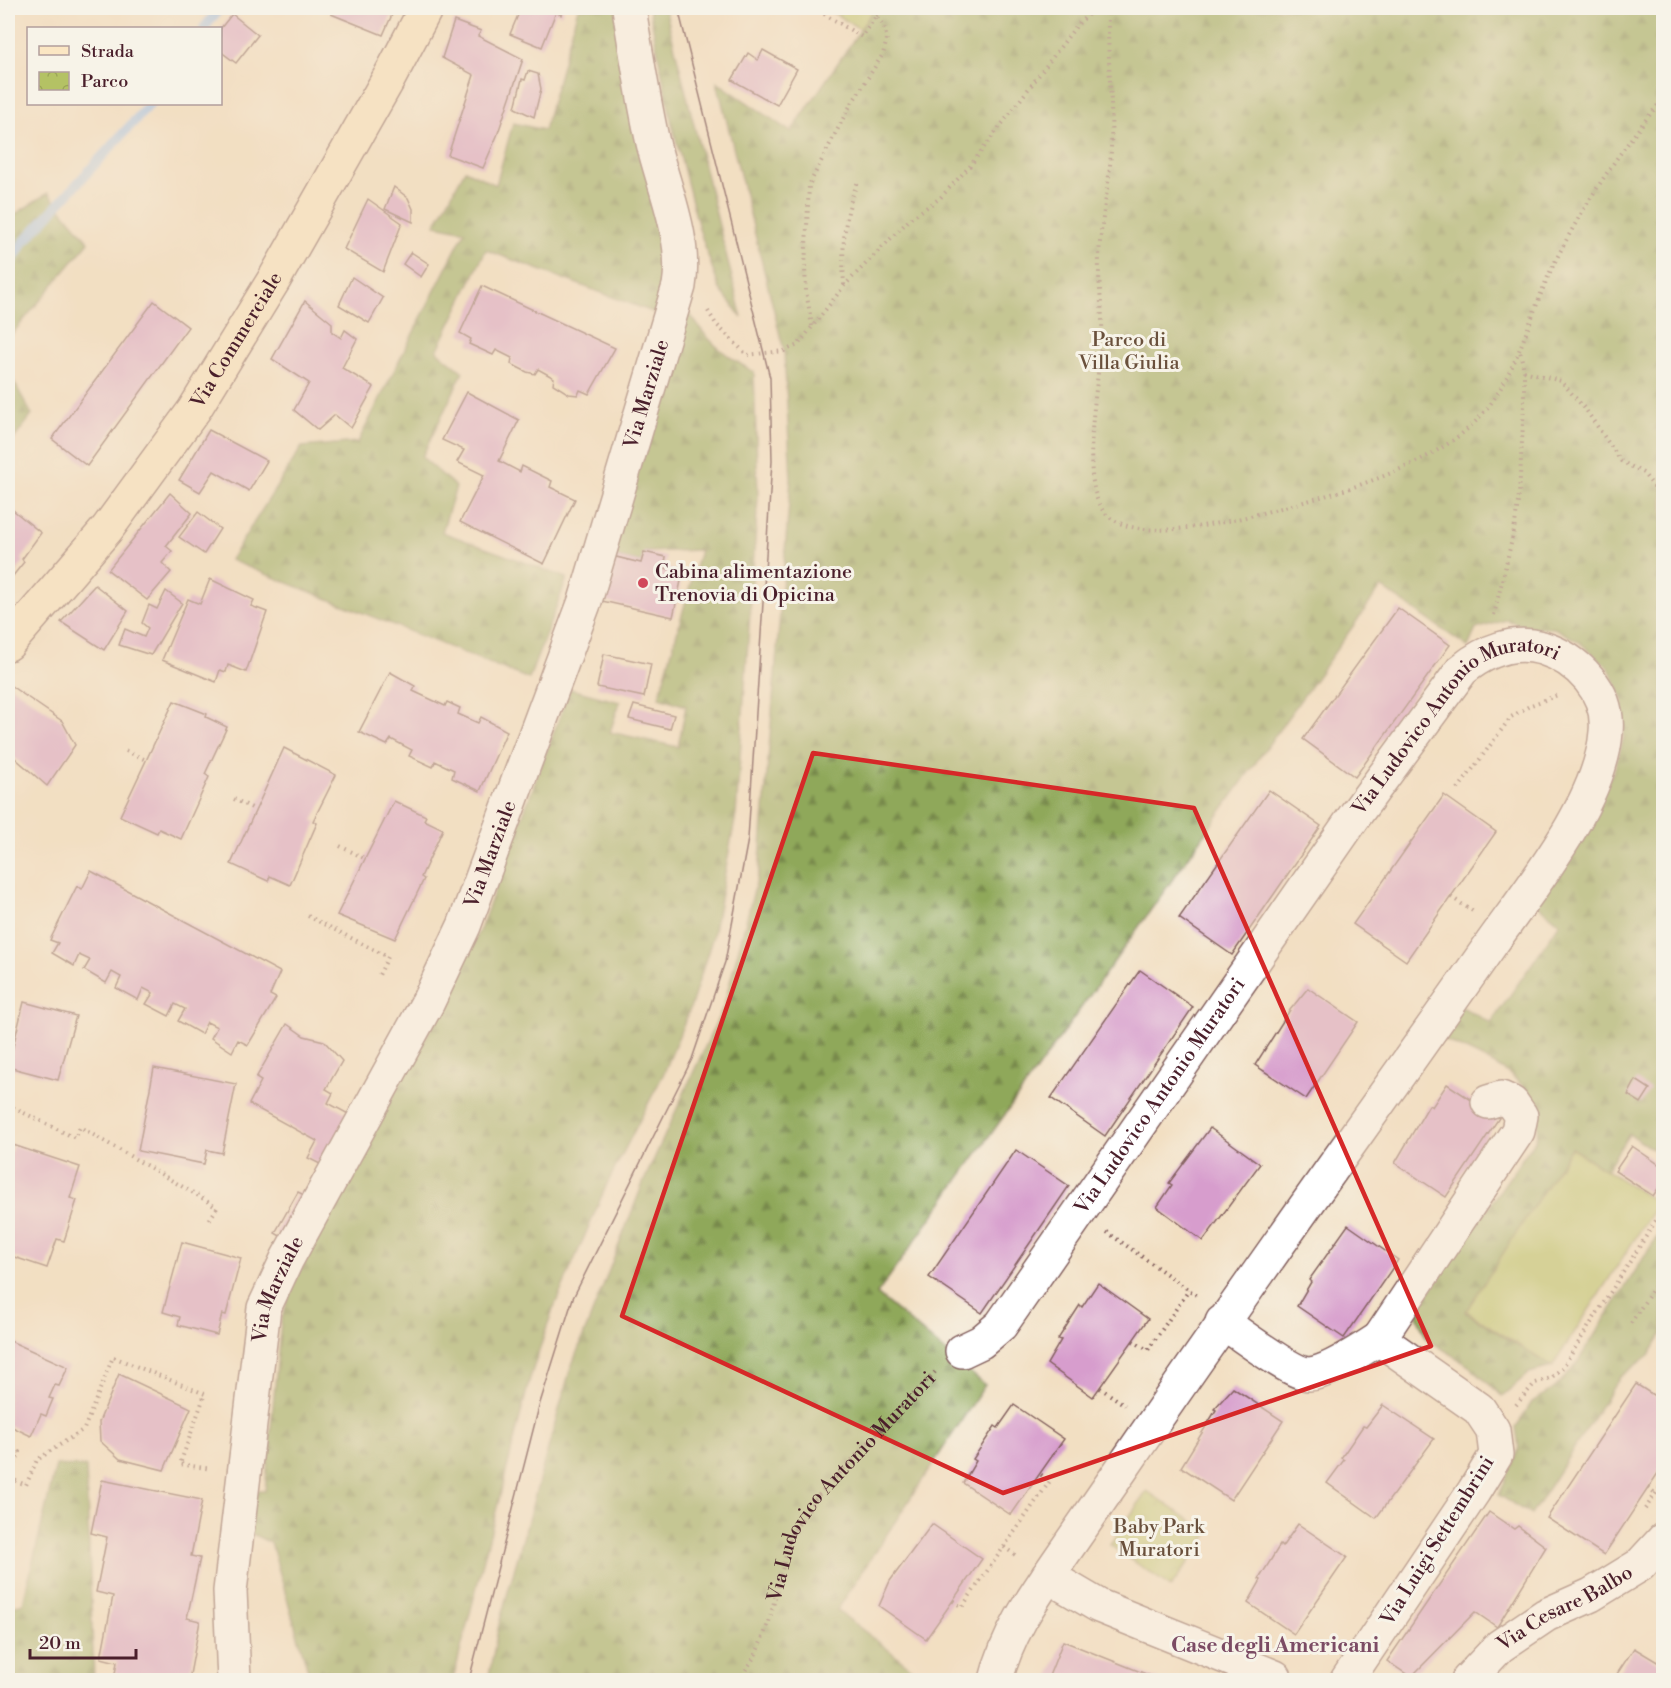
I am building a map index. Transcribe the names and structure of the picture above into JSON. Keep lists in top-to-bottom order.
{
  "streets": {
    "main road": ["Via Commerciale"],
    "street": [
      "Via Marziale",
      "Via Ludovico Antonio Muratori",
      "Via Luigi Settembrini",
      "Via Cesare Balbo"
    ]
  },
  "districts": ["Case degli Americani"],
  "parks": ["Parco di Villa Giulia", "Baby Park Muratori"],
  "places": ["Cabina alimentazione Trenovia di Opicina"],
  "legend": ["Strada", "Parco"],
  "scale_bar": "20 m"
}
